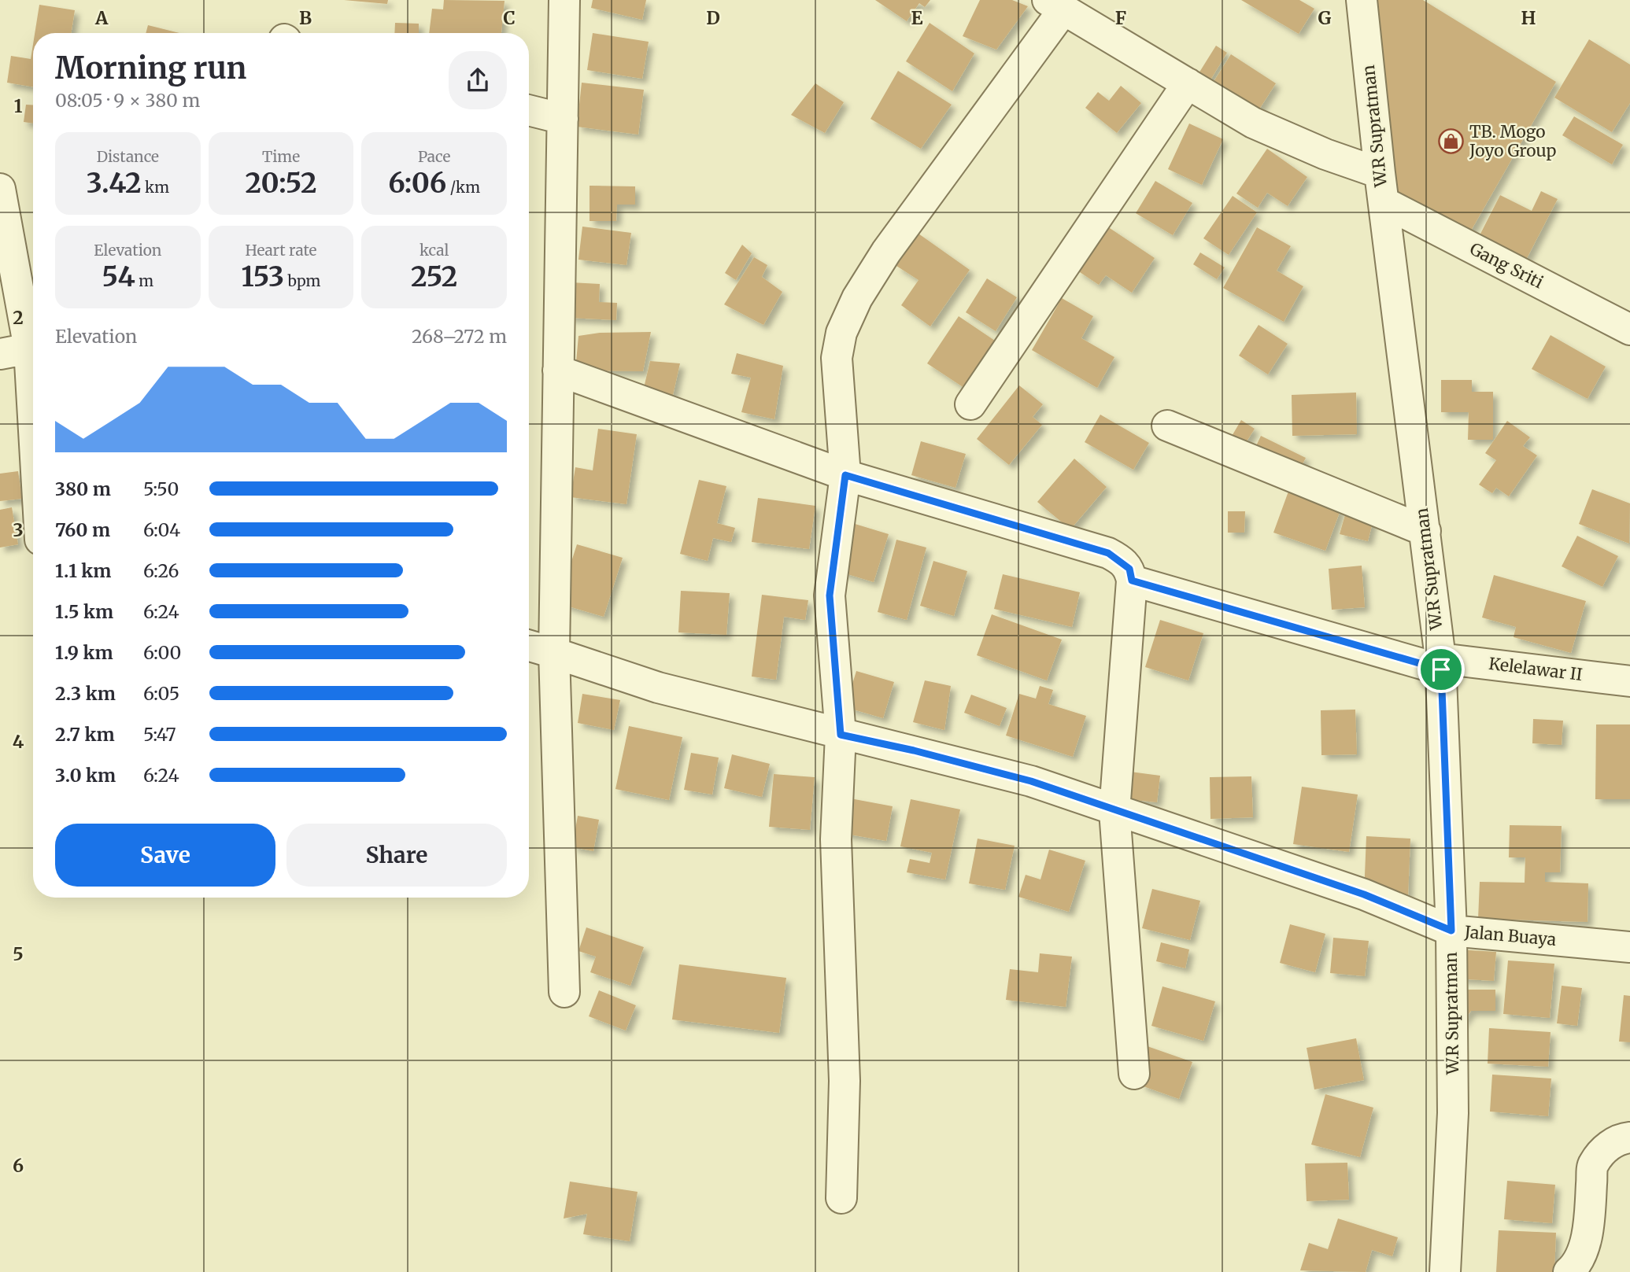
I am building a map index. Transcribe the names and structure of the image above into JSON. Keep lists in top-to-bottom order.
{
  "streets": {
    "street": [
      "W.R Supratman",
      "Gang Sriti",
      "Kelelawar II",
      "Jalan Buaya"
    ]
  },
  "crossings": [
    ["W.R Supratman", "Gang Sriti"],
    ["W.R Supratman", "Kelelawar II"],
    ["W.R Supratman", "Jalan Buaya"]
  ],
  "places": {
    "shop": ["TB. Mogo Joyo Group"]
  },
  "page": {
    "heading": ["Morning run", "08:05 · 9 × 380 m"],
    "stats": [
      ["Distance", "3.42 km"],
      ["Time", "20:52"],
      ["Pace", "6:06 /km"],
      ["Elevation", "54 m"],
      ["Heart rate", "153 bpm"],
      ["kcal", "252"]
    ],
    "chart": ["Elevation", "268–272 m"],
    "list": [
      {
        "name": "380 m",
        "note": "5:50"
      },
      {
        "name": "760 m",
        "note": "6:04"
      },
      {
        "name": "1.1 km",
        "note": "6:26"
      },
      {
        "name": "1.5 km",
        "note": "6:24"
      },
      {
        "name": "1.9 km",
        "note": "6:00"
      },
      {
        "name": "2.3 km",
        "note": "6:05"
      },
      {
        "name": "2.7 km",
        "note": "5:47"
      },
      {
        "name": "3.0 km",
        "note": "6:24"
      }
    ],
    "buttons": ["Save", "Share"]
  },
  "grid": {
    "columns": [
      "A",
      "B",
      "C",
      "D",
      "E",
      "F",
      "G",
      "H"
    ],
    "rows": [
      "1",
      "2",
      "3",
      "4",
      "5",
      "6"
    ]
  }
}
